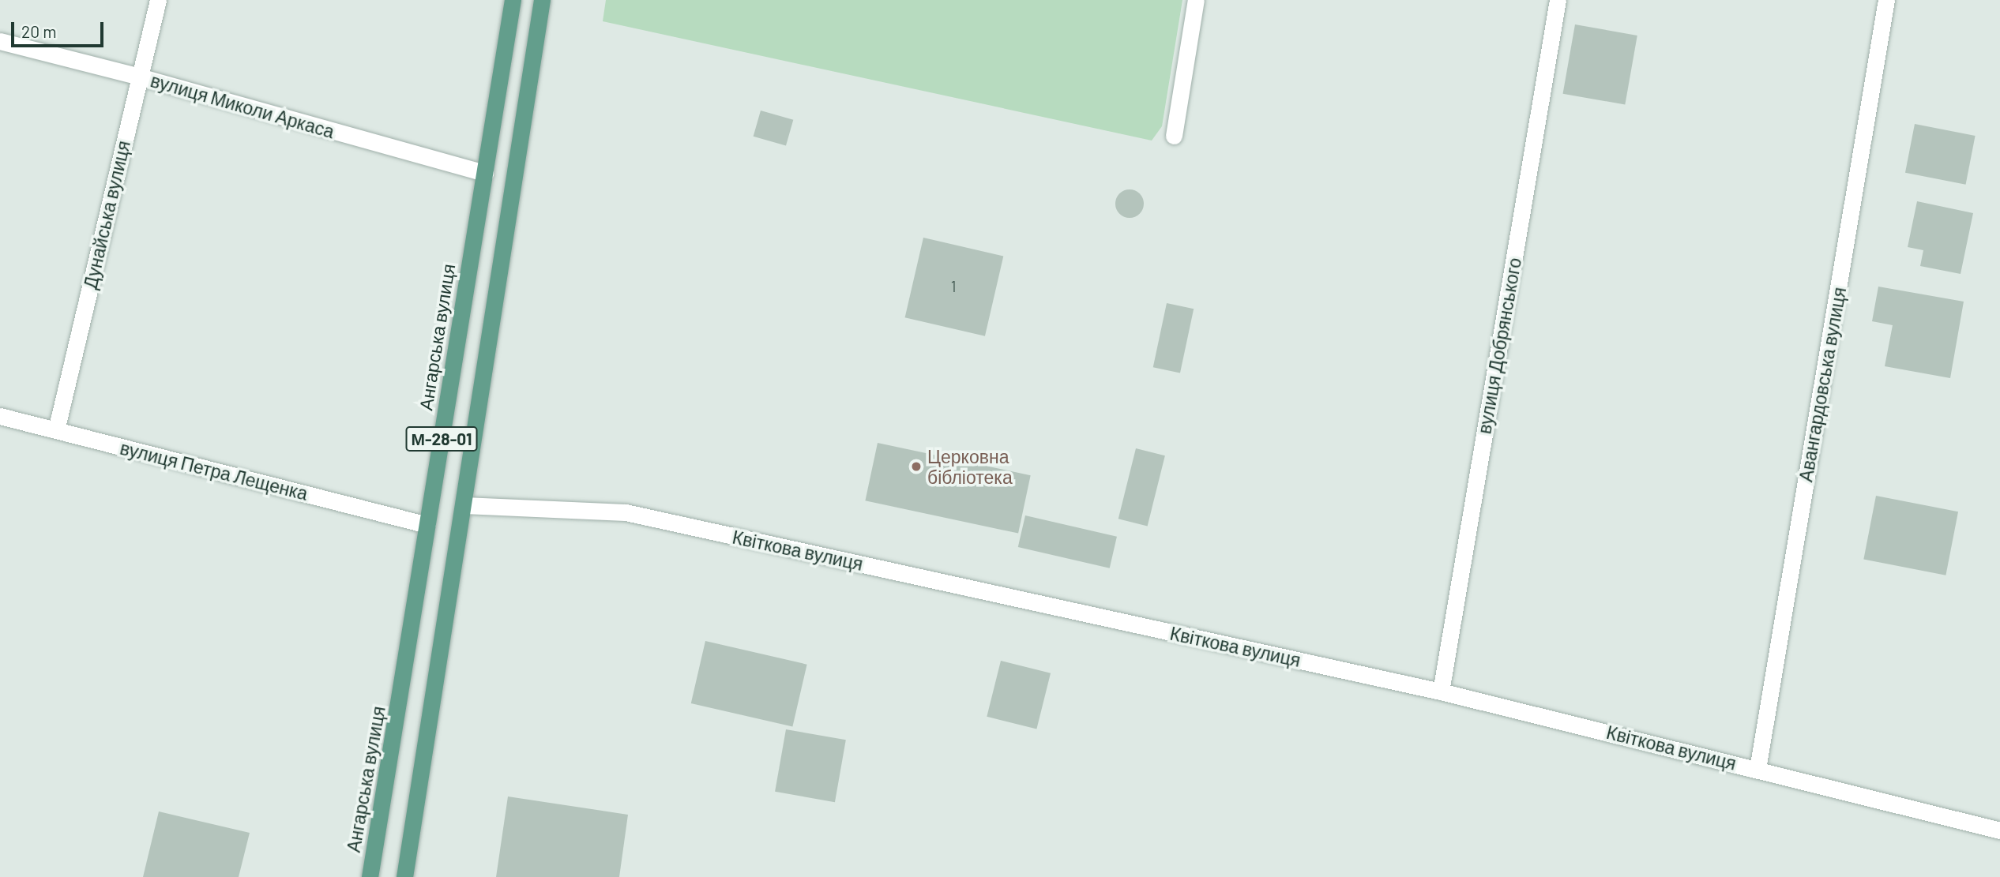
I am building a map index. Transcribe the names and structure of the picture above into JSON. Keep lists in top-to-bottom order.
{
  "streets": {
    "main road": ["Ангарська вулиця", "М-28-01"],
    "street": [
      "вулиця Миколи Аркаса",
      "Дунайська вулиця",
      "вулиця Добрянського",
      "Авангардовська вулиця",
      "вулиця Петра Лещенка",
      "Квіткова вулиця"
    ]
  },
  "crossings": [
    ["вулиця Миколи Аркаса", "Дунайська вулиця"],
    ["вулиця Миколи Аркаса", "Ангарська вулиця"],
    ["Дунайська вулиця", "вулиця Петра Лещенка"],
    ["Ангарська вулиця", "вулиця Петра Лещенка"],
    ["вулиця Добрянського", "Квіткова вулиця"],
    ["Авангардовська вулиця", "Квіткова вулиця"],
    ["М-28-01", "Квіткова вулиця"]
  ],
  "places": ["Церковна бібліотека"],
  "house_numbers": ["1"],
  "scale_bar": "20 m"
}
